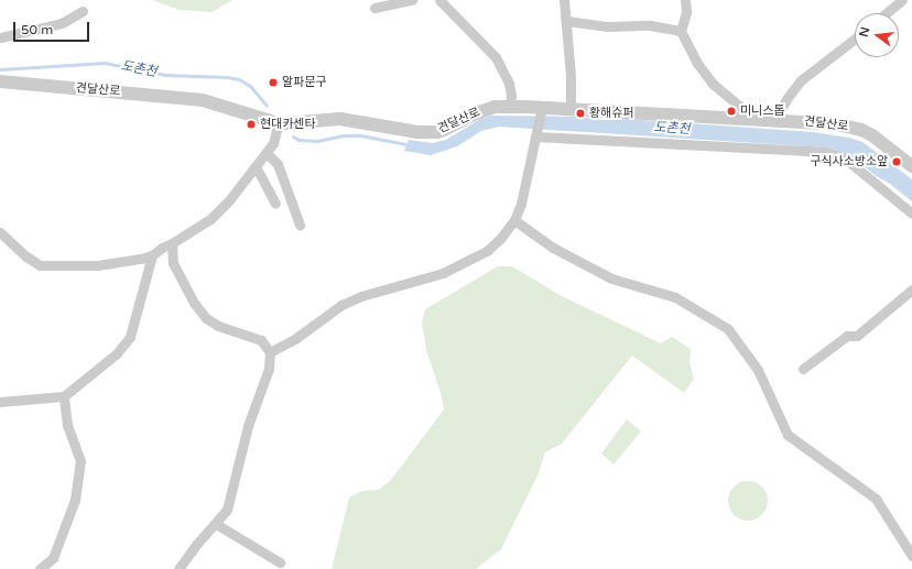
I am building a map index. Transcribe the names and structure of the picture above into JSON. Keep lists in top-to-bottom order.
{
  "streets": {
    "street": ["견달산로"]
  },
  "water": ["도촌천"],
  "places": [
    "알파문구",
    "미니스톱",
    "황해슈퍼",
    "현대카센타",
    "구식사소방소앞"
  ],
  "scale_bar": "50 m",
  "north": "left"
}
